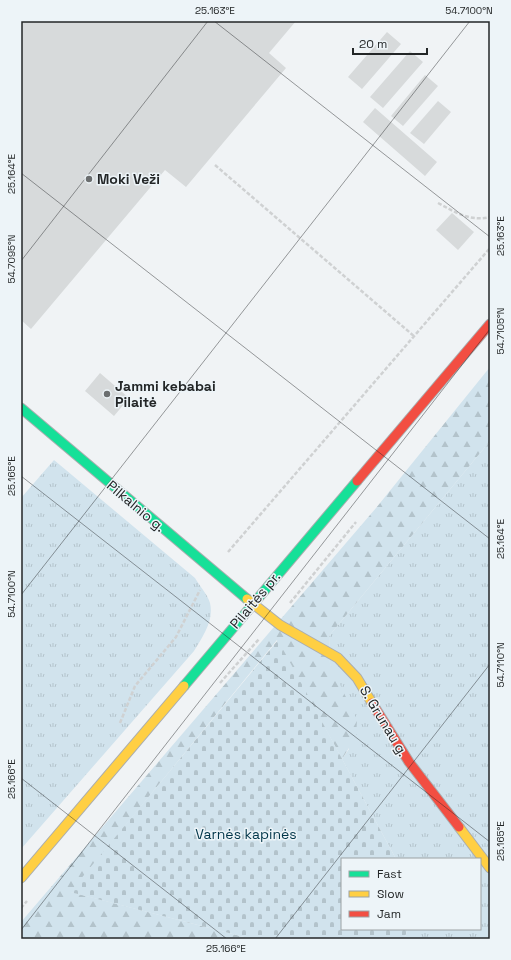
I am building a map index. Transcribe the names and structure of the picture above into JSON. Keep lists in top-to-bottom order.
{
  "streets": {
    "main road": ["Pilkalnio g.", "Pilaitės pr.", "S. Grunau g."]
  },
  "crossings": [
    ["Pilkalnio g.", "Pilaitės pr."],
    ["Pilkalnio g.", "S. Grunau g."],
    ["Pilaitės pr.", "S. Grunau g."]
  ],
  "parks": ["Varnės kapinės"],
  "places": ["Moki Veži", "Jammi kebabai Pilaitė"],
  "legend": ["Fast", "Slow", "Jam"],
  "scale_bar": "20 m",
  "coordinates": [
    "25.163°E",
    "54.7100°N",
    "25.164°E",
    "54.7095°N",
    "54.7105°N",
    "25.165°E",
    "54.7110°N",
    "25.166°E"
  ]
}
